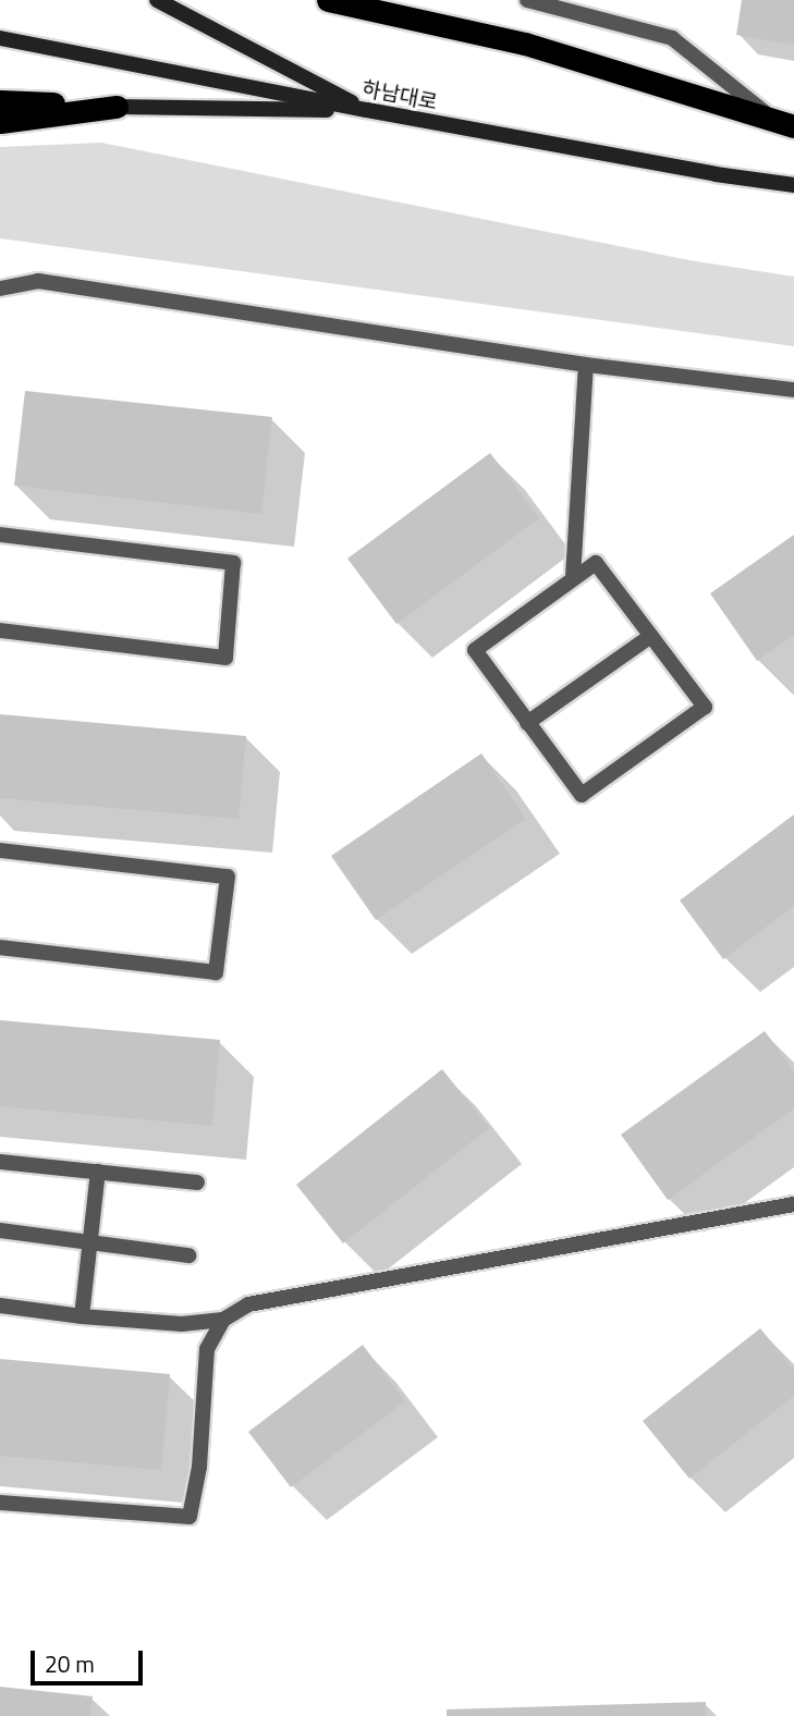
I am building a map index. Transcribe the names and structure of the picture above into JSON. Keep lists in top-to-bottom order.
{
  "streets": {
    "street": ["하남대로"]
  },
  "scale_bar": "20 m"
}
